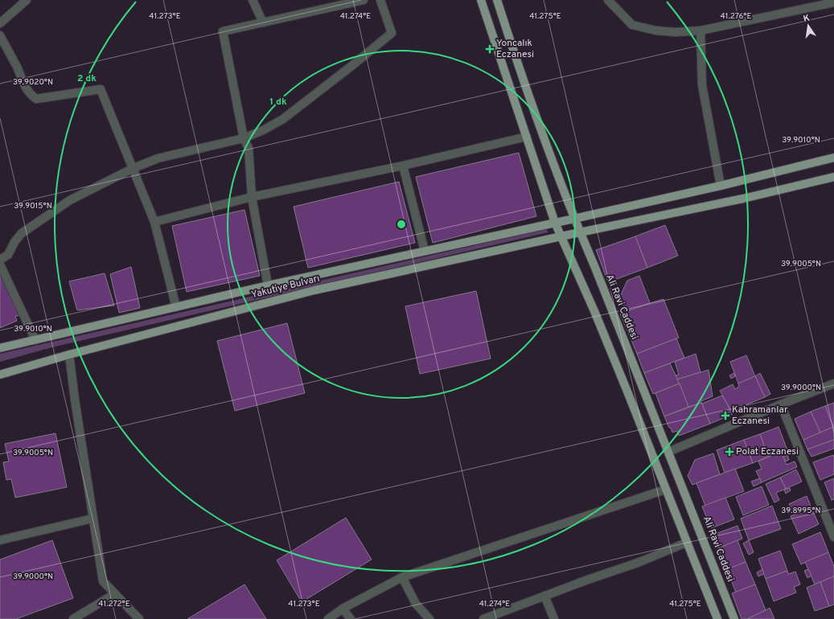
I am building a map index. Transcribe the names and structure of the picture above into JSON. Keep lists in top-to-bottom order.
{
  "streets": {
    "main road": ["Yakutiye Bulvarı", "Ali Ravi Caddesi"]
  },
  "crossings": [
    ["Yakutiye Bulvarı", "Ali Ravi Caddesi"]
  ],
  "places": {
    "health": ["Yoncalık Eczanesi", "Kahramanlar Eczanesi", "Polat Eczanesi"]
  },
  "north": "top",
  "coordinates": [
    "41.273°E",
    "41.274°E",
    "41.275°E",
    "41.276°E",
    "39.9020°N",
    "39.9010°N",
    "39.9015°N",
    "39.9005°N",
    "39.9000°N",
    "39.8995°N",
    "41.272°E"
  ],
  "rings": ["2 dk", "1 dk"]
}
